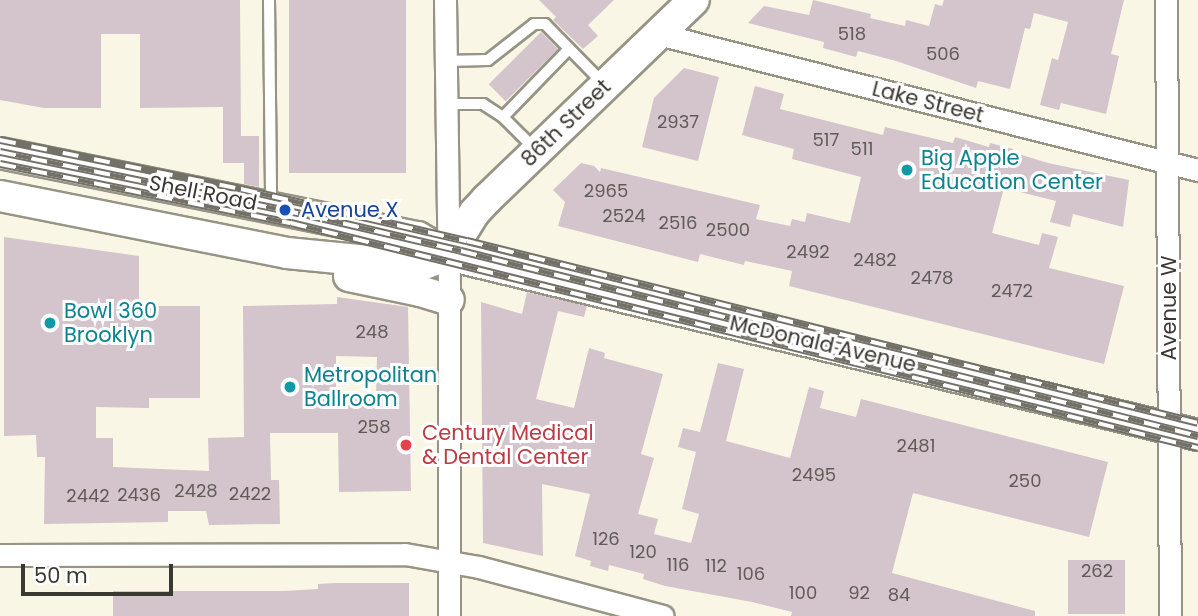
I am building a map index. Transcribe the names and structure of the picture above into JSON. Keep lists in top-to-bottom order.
{
  "streets": {
    "main road": ["86th Street", "Shell Road", "McDonald Avenue"],
    "street": ["Lake Street", "Avenue W"]
  },
  "crossings": [
    ["Lake Street", "86th Street"],
    ["Lake Street", "Avenue W"],
    ["86th Street", "Shell Road"],
    ["86th Street", "McDonald Avenue"],
    ["Shell Road", "McDonald Avenue"],
    ["Avenue W", "McDonald Avenue"]
  ],
  "places": [
    "Big Apple Education Center",
    "Avenue X",
    "Bowl 360 Brooklyn",
    "Metropolitan Ballroom",
    "Century Medical & Dental Center"
  ],
  "house_numbers": [
    "518",
    "506",
    "2937",
    "517",
    "511",
    "2965",
    "2524",
    "2516",
    "2500",
    "2492",
    "2482",
    "2478",
    "2472",
    "248",
    "258",
    "2481",
    "2495",
    "250",
    "2428",
    "2422",
    "2436",
    "2442",
    "126",
    "120",
    "116",
    "112",
    "262",
    "106",
    "100",
    "92",
    "84"
  ],
  "scale_bar": "50 m"
}
